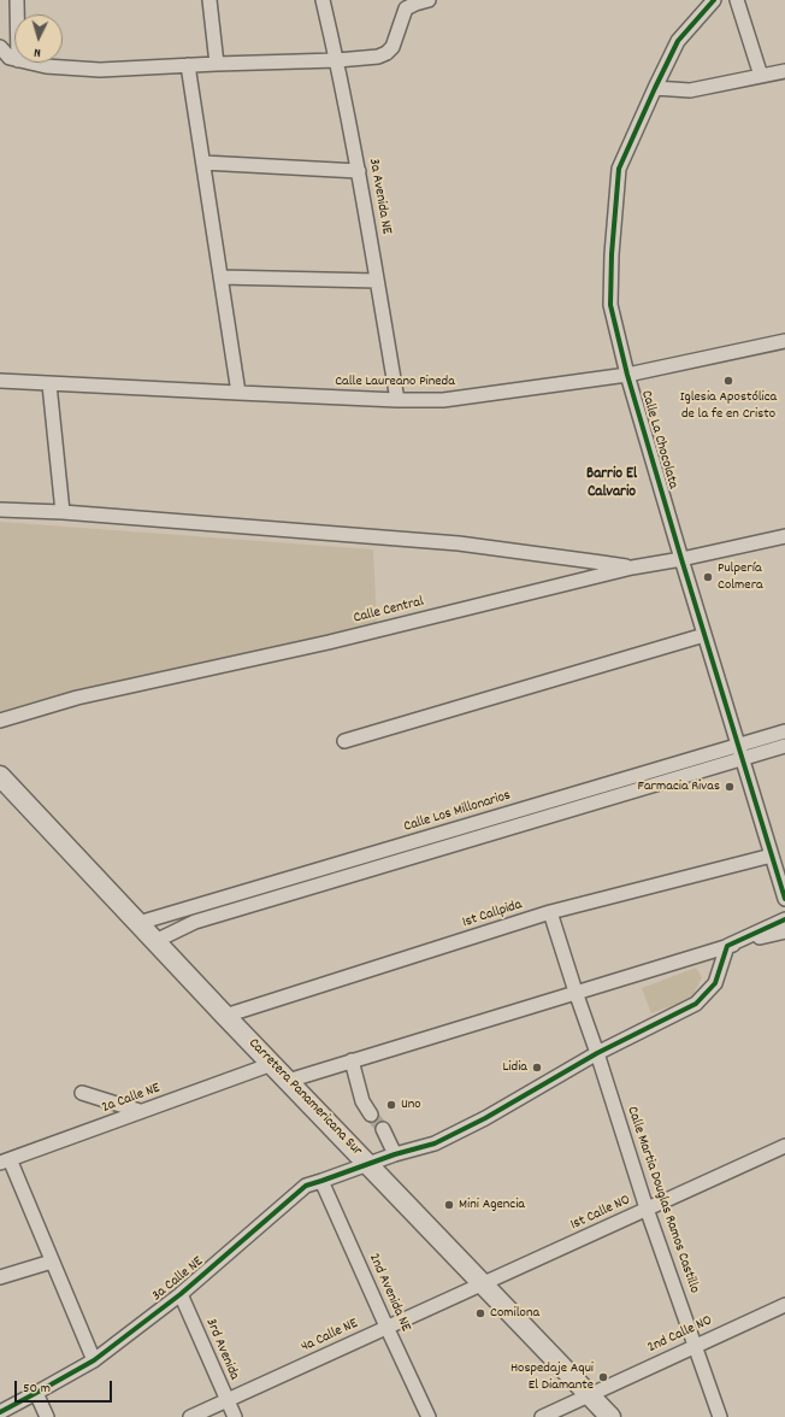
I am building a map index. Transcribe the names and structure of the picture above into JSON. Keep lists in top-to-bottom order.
{
  "streets": {
    "highway": ["Carretera Panamericana Sur"],
    "street": [
      "3a Avenida NE",
      "Calle Laureano Pineda",
      "Calle La Chocolata",
      "Calle Central",
      "Calle Los Millonarios",
      "1st Callpida",
      "2a Calle NE",
      "Calle Martia Douglas Ramos Castillo",
      "1st Calle NO",
      "3a Calle NE",
      "2nd Avenida NE",
      "2nd Calle NO",
      "4a Calle NE",
      "3rd Avenida"
    ]
  },
  "crossings": [
    ["3a Avenida NE", "Calle Laureano Pineda"],
    ["Calle Laureano Pineda", "Calle La Chocolata"],
    ["Calle La Chocolata", "Calle Central"],
    ["Calle La Chocolata", "Calle Los Millonarios"],
    ["Calle La Chocolata", "1st Callpida"],
    ["Calle Los Millonarios", "Carretera Panamericana Sur"],
    ["1st Callpida", "Carretera Panamericana Sur"],
    ["1st Callpida", "Calle Martia Douglas Ramos Castillo"],
    ["Carretera Panamericana Sur", "2a Calle NE"],
    ["Carretera Panamericana Sur", "1st Calle NO"],
    ["Carretera Panamericana Sur", "3a Calle NE"],
    ["Carretera Panamericana Sur", "2nd Calle NO"],
    ["Carretera Panamericana Sur", "4a Calle NE"],
    ["Calle Martia Douglas Ramos Castillo", "1st Calle NO"],
    ["Calle Martia Douglas Ramos Castillo", "3a Calle NE"],
    ["Calle Martia Douglas Ramos Castillo", "2nd Calle NO"],
    ["1st Calle NO", "4a Calle NE"],
    ["3a Calle NE", "2nd Avenida NE"],
    ["3a Calle NE", "3rd Avenida"],
    ["2nd Avenida NE", "4a Calle NE"],
    ["4a Calle NE", "3rd Avenida"]
  ],
  "districts": ["Barrio El Calvario"],
  "places": [
    "Iglesia Apostólica de la fe en Cristo",
    "Pulpería Colmera",
    "Farmacia Rivas",
    "Lidia",
    "Uno",
    "Mini Agencia",
    "Comilona",
    "Hospedaje Aqui El Diamante"
  ],
  "scale_bar": "50 m",
  "north": "bottom"
}
